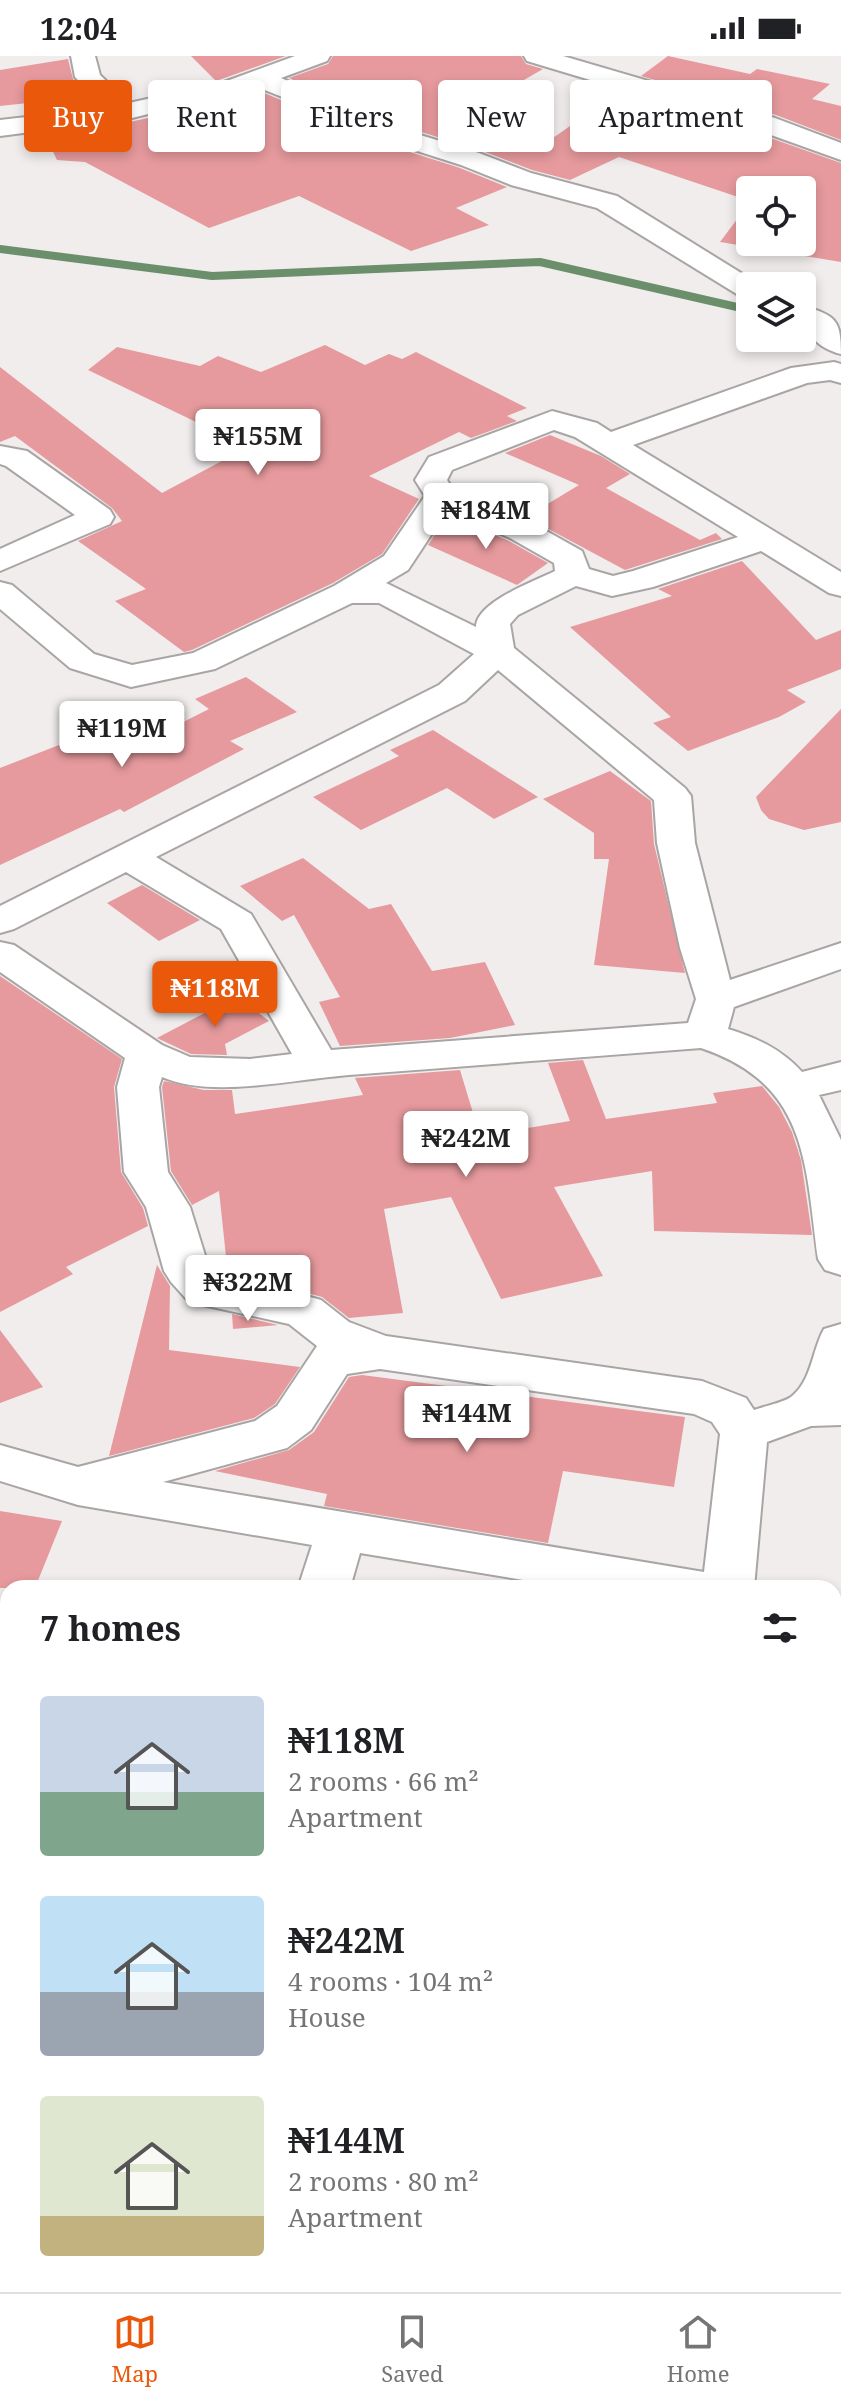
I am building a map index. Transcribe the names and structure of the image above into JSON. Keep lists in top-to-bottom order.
{
  "page": {
    "status": "12:04",
    "chip": [
      "Buy",
      "Rent",
      "Filters",
      "New",
      "Apartment"
    ],
    "price": [
      "₦155M",
      "₦184M",
      "₦119M",
      "₦118M",
      "₦242M",
      "₦322M",
      "₦144M"
    ],
    "heading": "7 homes",
    "list": [
      {
        "name": "₦118M",
        "note": "2 rooms · 66 m² · Apartment"
      },
      {
        "name": "₦242M",
        "note": "4 rooms · 104 m² · House"
      },
      {
        "name": "₦144M",
        "note": "2 rooms · 80 m² · Apartment"
      }
    ],
    "tabs": ["Map", "Saved", "Home"]
  }
}
